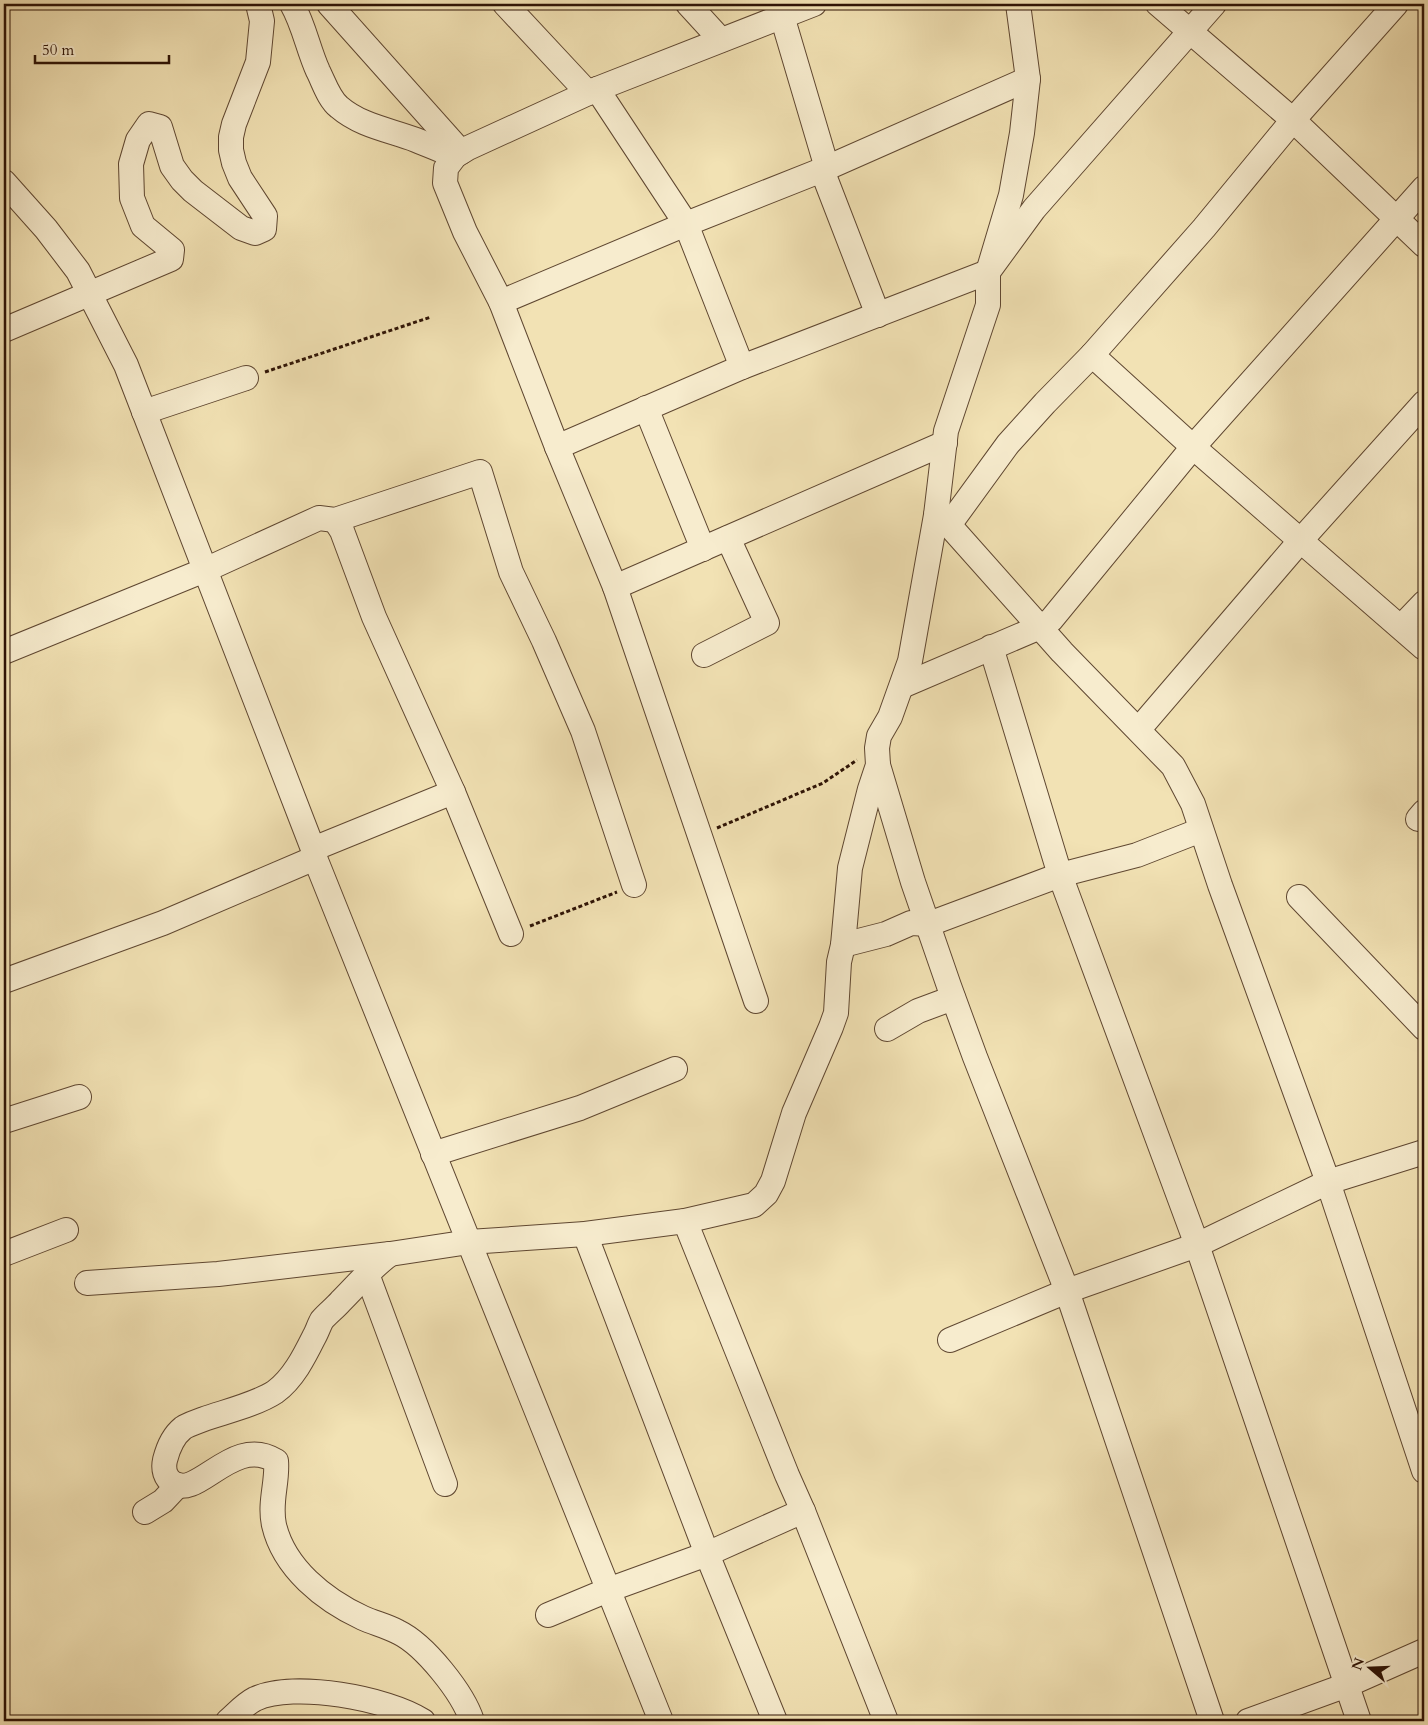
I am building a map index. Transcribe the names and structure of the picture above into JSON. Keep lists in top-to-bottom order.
{
  "scale_bar": "50 m",
  "north": "left"
}
